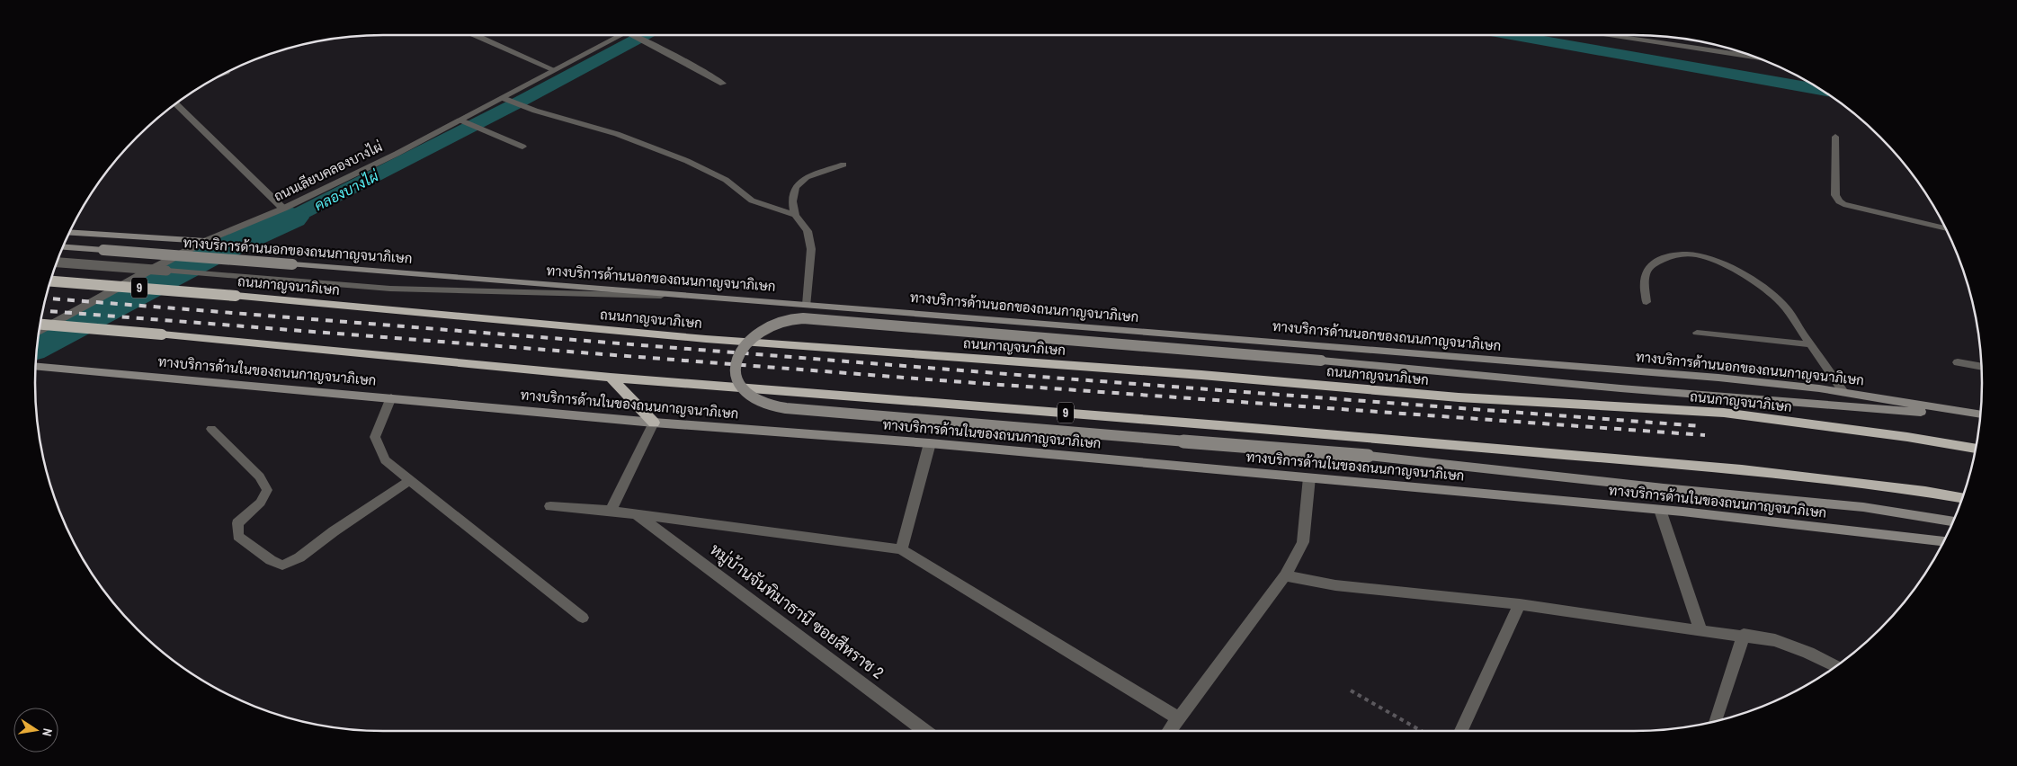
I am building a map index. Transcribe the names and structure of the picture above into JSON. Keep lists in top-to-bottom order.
{
  "streets": {
    "highway": ["ถนนกาญจนาภิเษก", "9"],
    "main road": ["ทางบริการด้านนอกของถนนกาญจนาภิเษก", "ทางบริการด้านในของถนนกาญจนาภิเษก"],
    "street": ["ถนนเลียบคลองบางไผ่", "หมู่บ้านจันทิมาธานี ซอยสีหราช 2"]
  },
  "water": ["คลองบางไผ่"],
  "north": "right"
}
